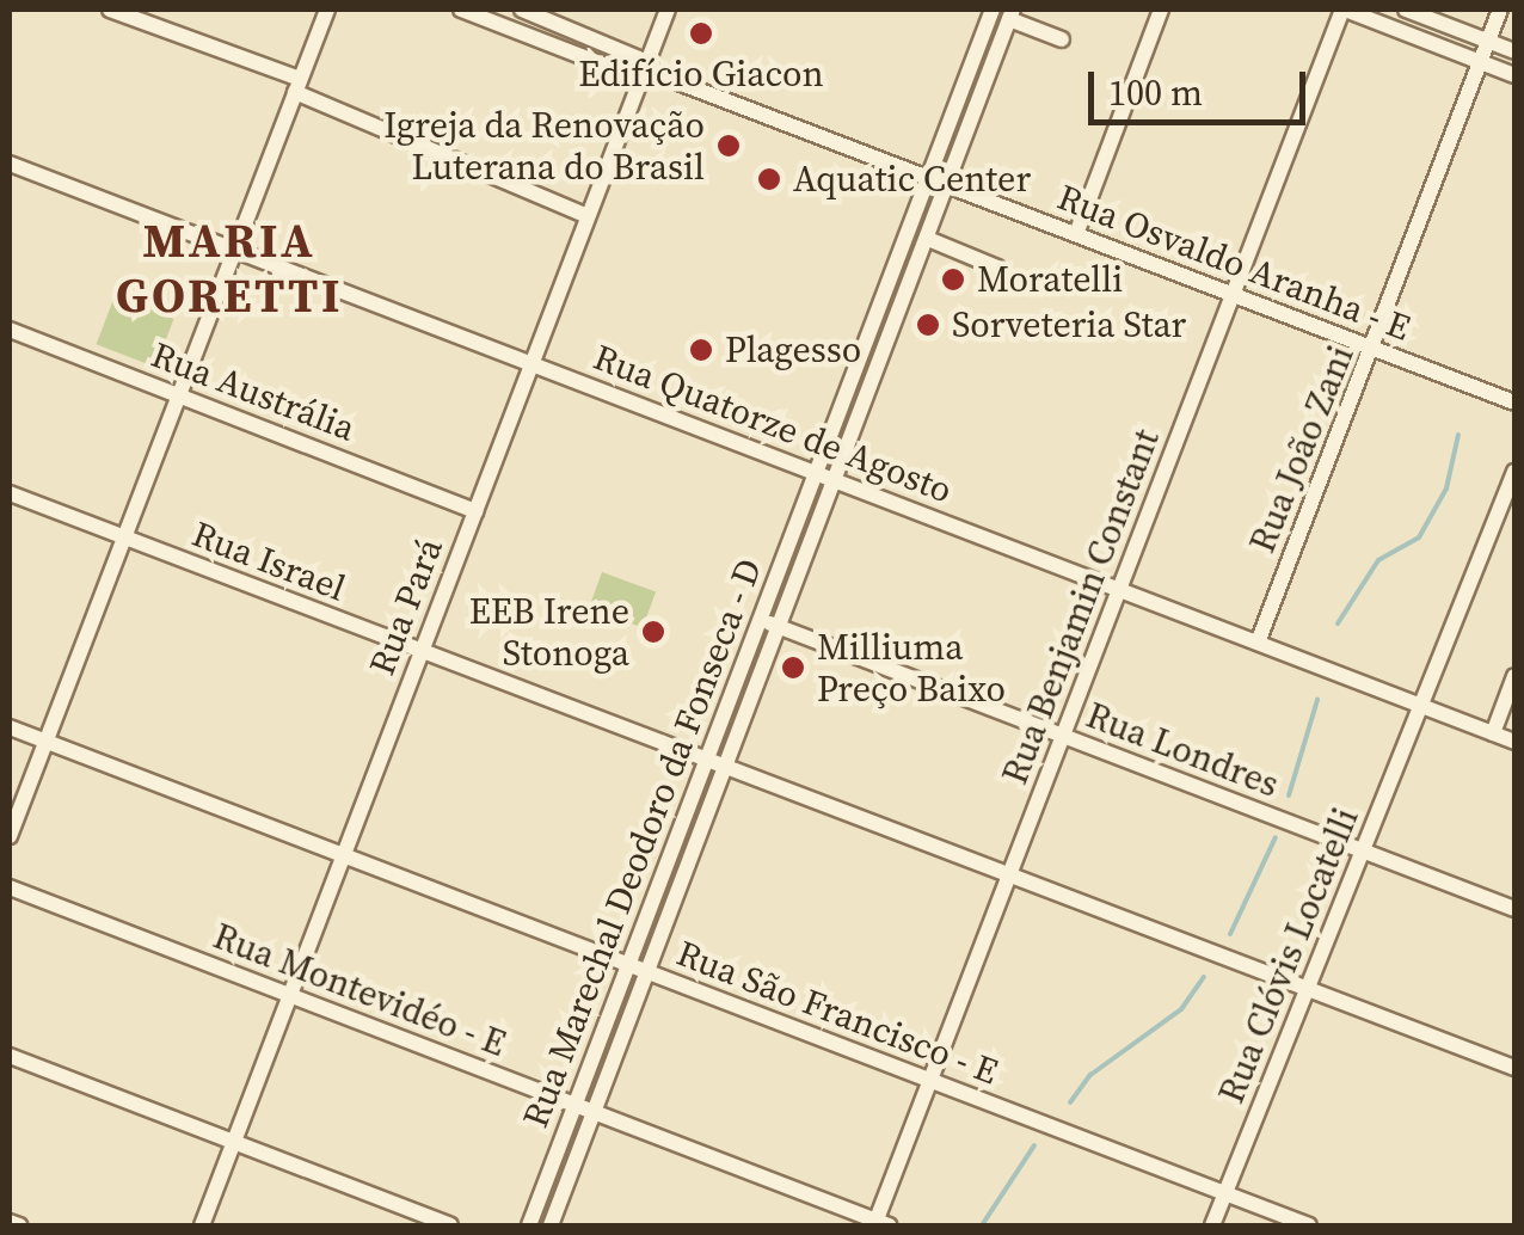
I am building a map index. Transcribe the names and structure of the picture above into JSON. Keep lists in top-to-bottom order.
{
  "streets": {
    "street": [
      "Rua Osvaldo Aranha - E",
      "Rua Austrália",
      "Rua Quatorze de Agosto",
      "Rua João Zani",
      "Rua Israel",
      "Rua Pará",
      "Rua Benjamin Constant",
      "Rua Londres",
      "Rua Marechal Deodoro da Fonseca - D",
      "Rua Clóvis Locatelli",
      "Rua Montevidéo - E",
      "Rua São Francisco - E"
    ]
  },
  "crossings": [
    ["Rua Osvaldo Aranha - E", "Rua João Zani"],
    ["Rua Osvaldo Aranha - E", "Rua Pará"],
    ["Rua Osvaldo Aranha - E", "Rua Benjamin Constant"],
    ["Rua Osvaldo Aranha - E", "Rua Marechal Deodoro da Fonseca - D"],
    ["Rua Austrália", "Rua Pará"],
    ["Rua Quatorze de Agosto", "Rua João Zani"],
    ["Rua Quatorze de Agosto", "Rua Pará"],
    ["Rua Quatorze de Agosto", "Rua Benjamin Constant"],
    ["Rua Quatorze de Agosto", "Rua Marechal Deodoro da Fonseca - D"],
    ["Rua Quatorze de Agosto", "Rua Clóvis Locatelli"],
    ["Rua Israel", "Rua Pará"],
    ["Rua Israel", "Rua Benjamin Constant"],
    ["Rua Israel", "Rua Marechal Deodoro da Fonseca - D"],
    ["Rua Israel", "Rua Clóvis Locatelli"],
    ["Rua Pará", "Rua Montevidéo - E"],
    ["Rua Pará", "Rua São Francisco - E"],
    ["Rua Benjamin Constant", "Rua Londres"],
    ["Rua Benjamin Constant", "Rua Montevidéo - E"],
    ["Rua Benjamin Constant", "Rua São Francisco - E"],
    ["Rua Londres", "Rua Marechal Deodoro da Fonseca - D"],
    ["Rua Londres", "Rua Clóvis Locatelli"],
    ["Rua Marechal Deodoro da Fonseca - D", "Rua Montevidéo - E"],
    ["Rua Marechal Deodoro da Fonseca - D", "Rua São Francisco - E"],
    ["Rua Clóvis Locatelli", "Rua São Francisco - E"]
  ],
  "districts": ["MARIA GORETTI"],
  "places": [
    "Edifício Giacon",
    "Igreja da Renovação Luterana do Brasil",
    "Aquatic Center",
    "Moratelli",
    "Sorveteria Star",
    "Plagesso",
    "EEB Irene Stonoga",
    "Milliuma Preço Baixo"
  ],
  "scale_bar": "100 m"
}
